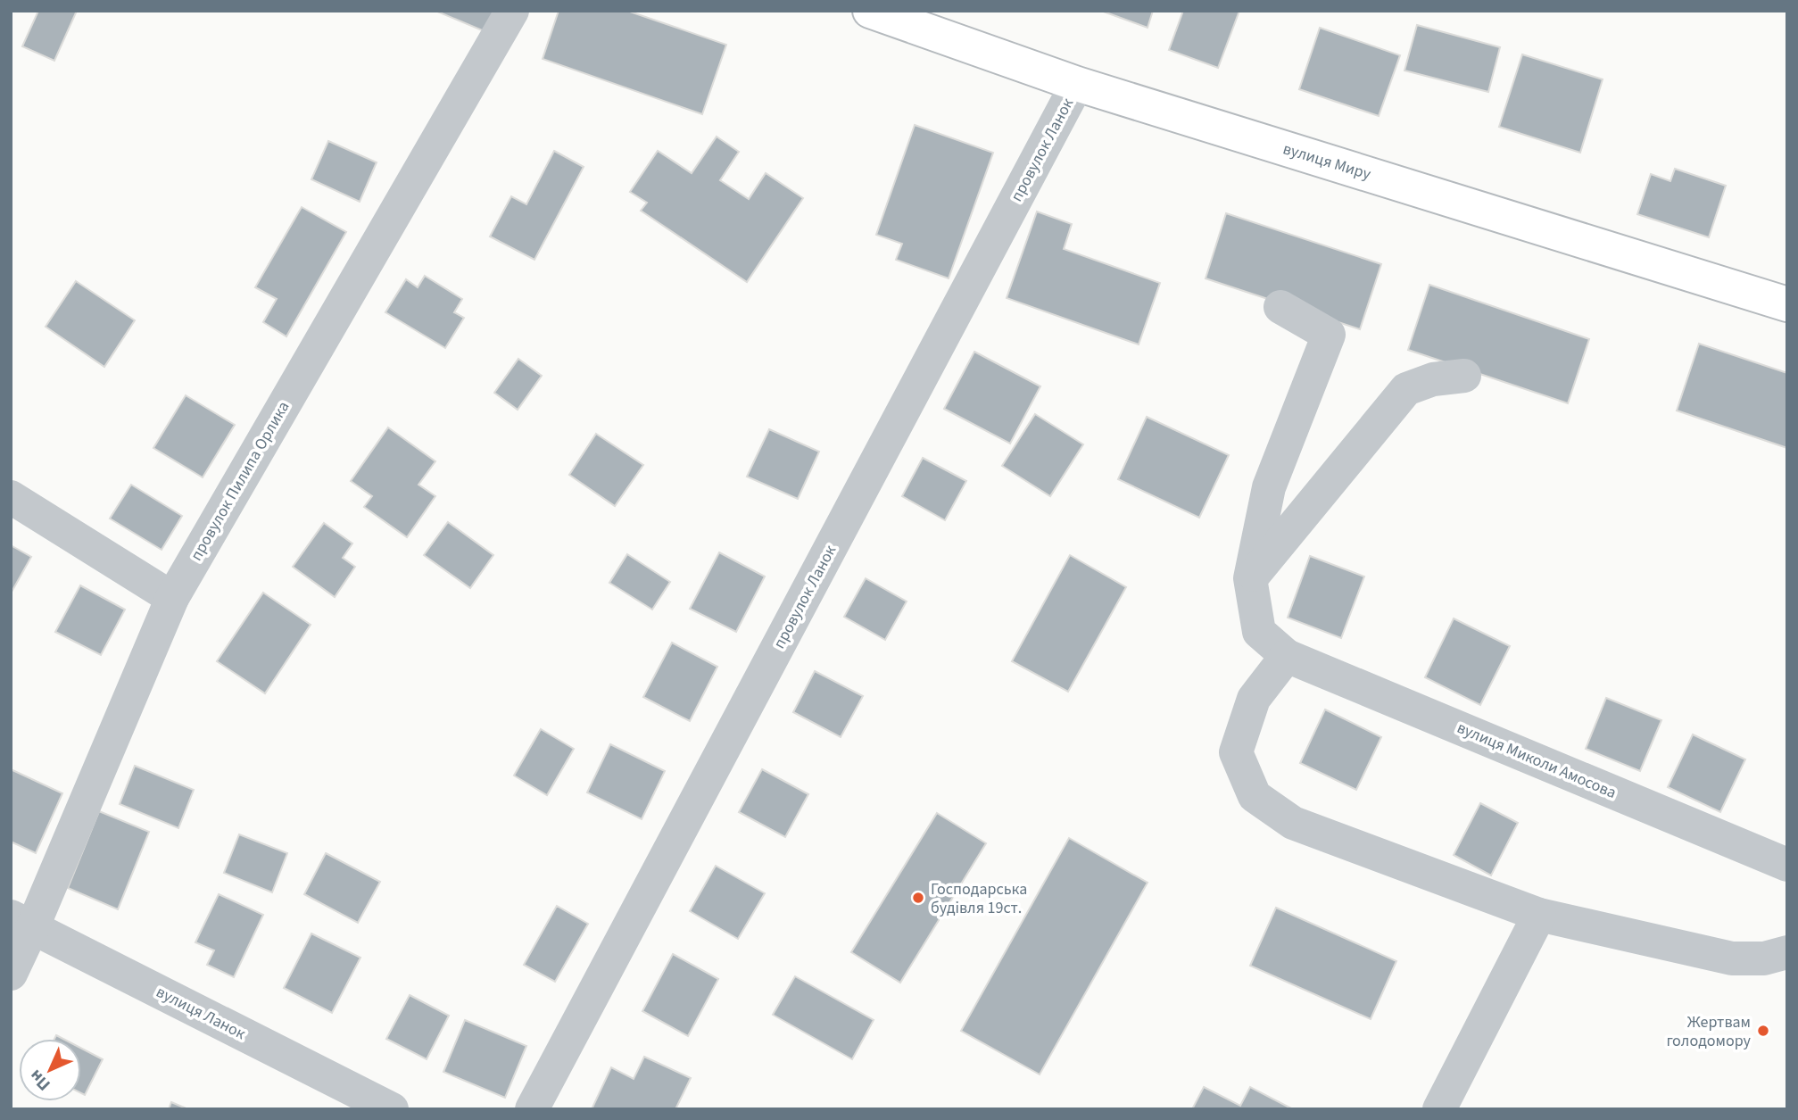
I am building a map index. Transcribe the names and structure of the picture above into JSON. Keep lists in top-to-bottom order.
{
  "streets": {
    "main road": ["вулиця Миру"],
    "street": [
      "провулок Ланок",
      "провулок Пилипа Орлика",
      "вулиця Миколи Амосова",
      "вулиця Ланок"
    ]
  },
  "crossings": [
    ["провулок Ланок", "вулиця Миру"],
    ["провулок Пилипа Орлика", "вулиця Ланок"]
  ],
  "places": ["Господарська будівля 19ст.", "Жертвам голодомору"],
  "north": "bottom left"
}
